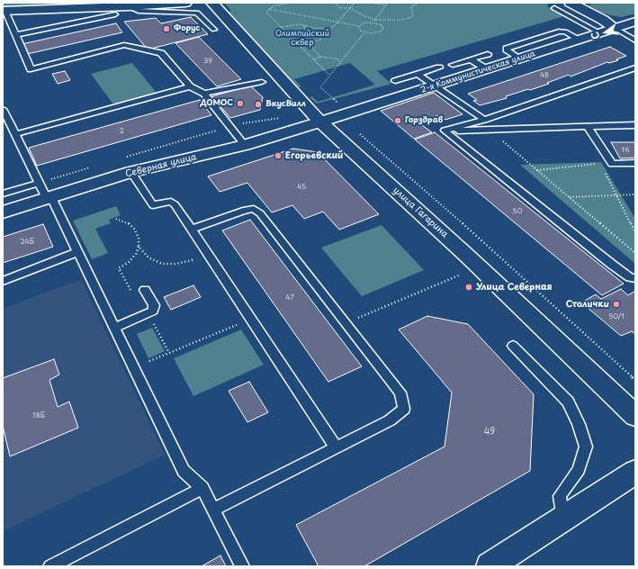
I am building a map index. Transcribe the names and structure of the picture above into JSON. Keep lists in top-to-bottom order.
{
  "streets": {
    "street": ["2-я Коммунистическая улица", "Северная улица", "улица Гагарина"]
  },
  "crossings": [
    ["2-я Коммунистическая улица", "Северная улица"],
    ["2-я Коммунистическая улица", "улица Гагарина"],
    ["Северная улица", "улица Гагарина"]
  ],
  "parks": ["Олимпийский сквер"],
  "places": [
    "Форус",
    "ДОМОС",
    "ВкусВилл",
    "Горздрав",
    "Егорьевский",
    "Улица Северная",
    "Столички"
  ],
  "house_numbers": [
    "39",
    "48",
    "2",
    "16",
    "45",
    "50",
    "24Б",
    "47",
    "50/1",
    "18Б",
    "49"
  ],
  "north": "left"
}
